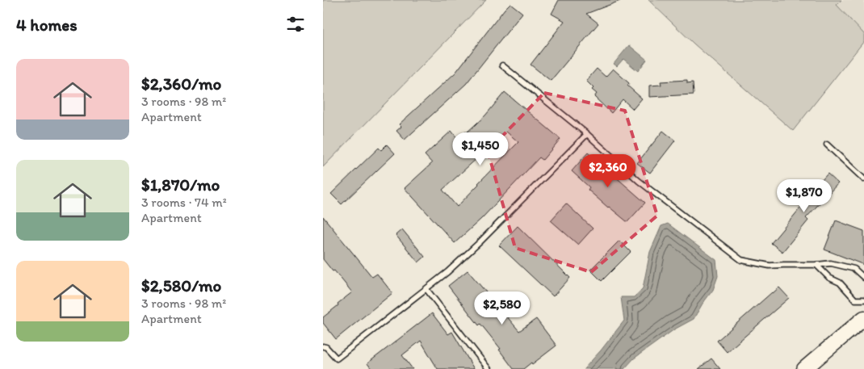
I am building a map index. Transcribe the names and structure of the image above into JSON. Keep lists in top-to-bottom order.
{
  "page": {
    "heading": "4 homes",
    "list": [
      {
        "name": "$2,360/mo",
        "note": "3 rooms · 98 m² · Apartment"
      },
      {
        "name": "$1,870/mo",
        "note": "3 rooms · 74 m² · Apartment"
      },
      {
        "name": "$2,580/mo",
        "note": "3 rooms · 98 m² · Apartment"
      }
    ],
    "price": [
      "$1,450",
      "$2,360",
      "$1,870",
      "$2,580"
    ]
  }
}
